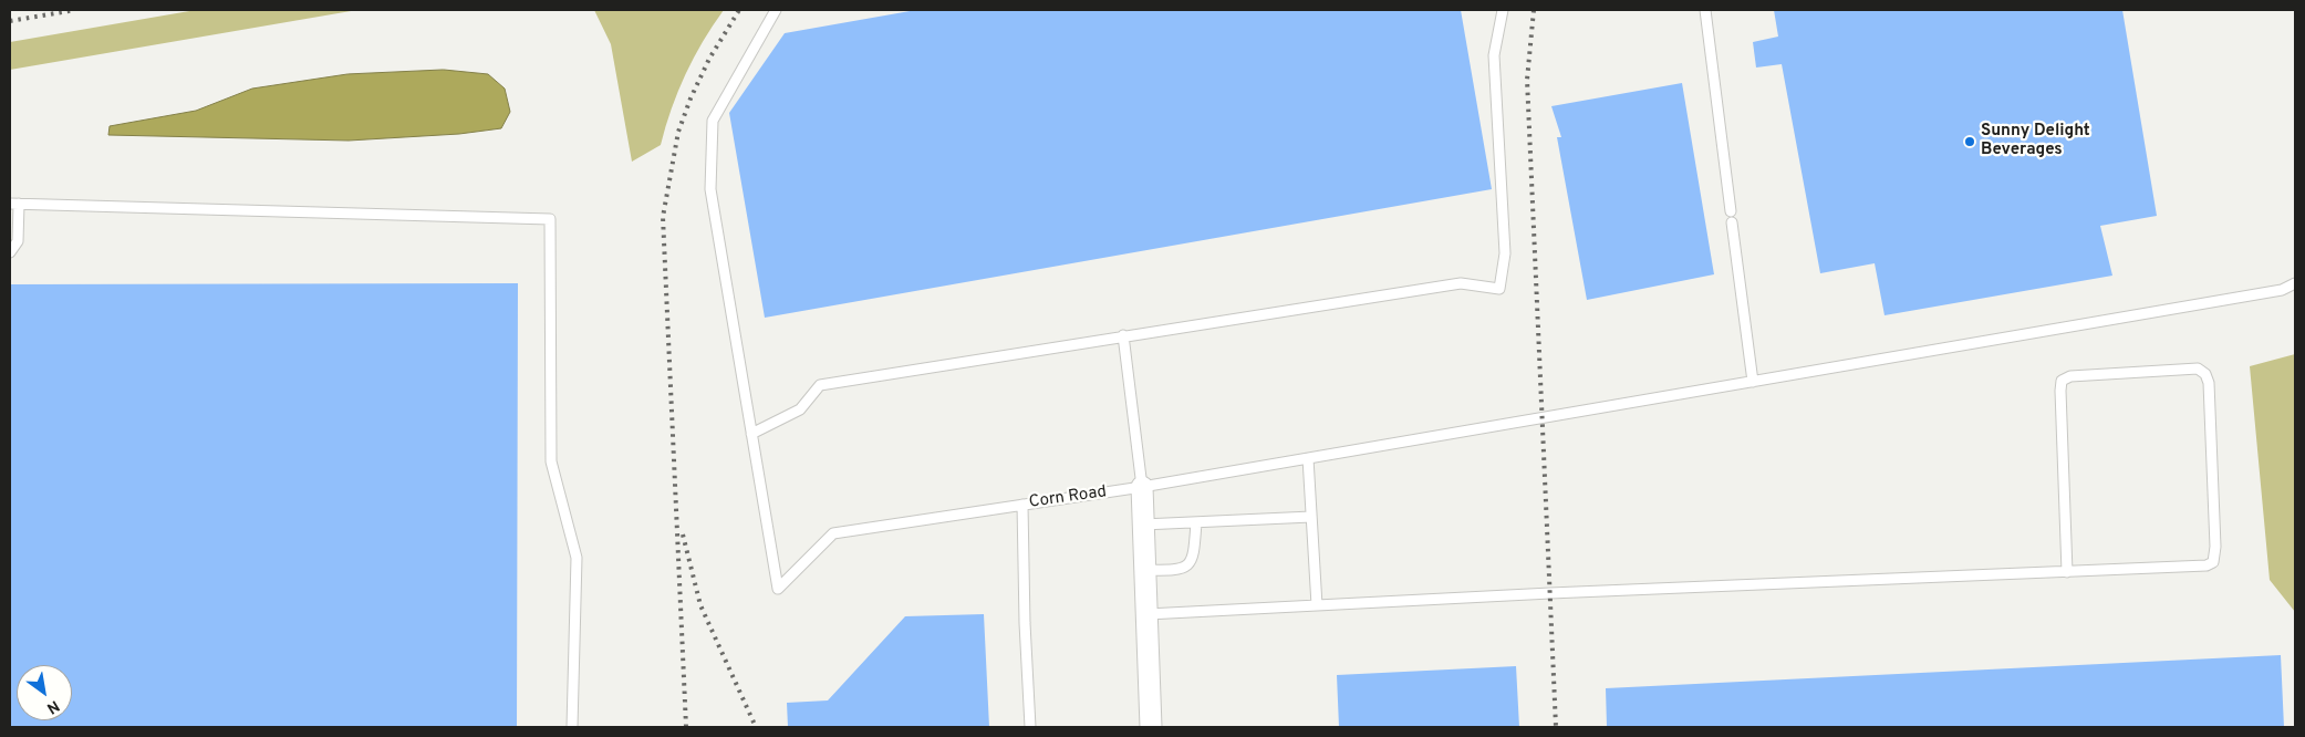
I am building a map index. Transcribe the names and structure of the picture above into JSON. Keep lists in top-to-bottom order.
{
  "streets": {
    "lane": ["Corn Road"]
  },
  "places": ["Sunny Delight Beverages"],
  "north": "bottom right"
}
